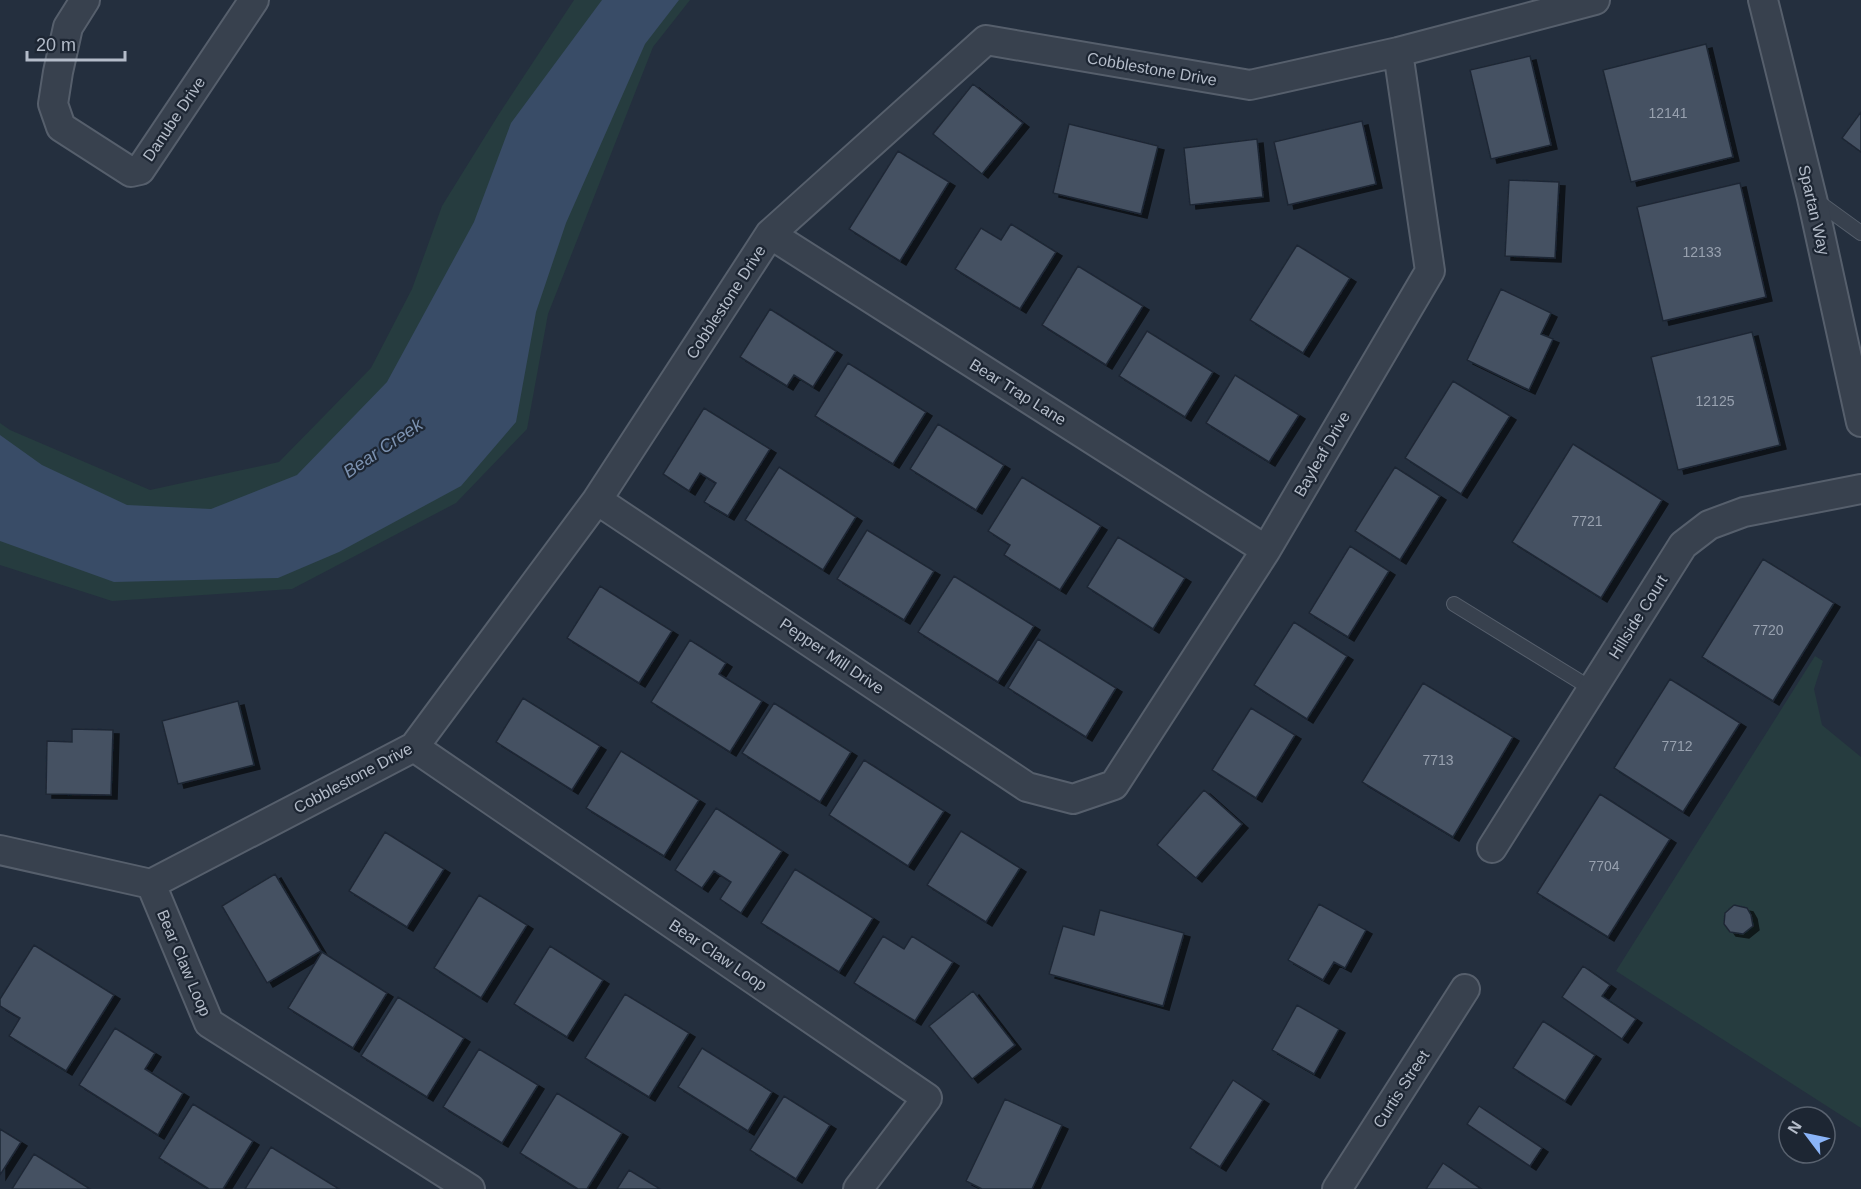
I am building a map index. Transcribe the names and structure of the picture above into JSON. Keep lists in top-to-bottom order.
{
  "streets": {
    "street": [
      "Cobblestone Drive",
      "Danube Drive",
      "Spartan Way",
      "Bear Trap Lane",
      "Bayleaf Drive",
      "Hillside Court",
      "Pepper Mill Drive",
      "Bear Claw Loop",
      "Curtis Street"
    ]
  },
  "crossings": [
    ["Cobblestone Drive", "Bear Trap Lane"],
    ["Cobblestone Drive", "Bayleaf Drive"],
    ["Cobblestone Drive", "Pepper Mill Drive"],
    ["Cobblestone Drive", "Bear Claw Loop"],
    ["Bear Trap Lane", "Bayleaf Drive"],
    ["Bayleaf Drive", "Pepper Mill Drive"]
  ],
  "water": ["Bear Creek"],
  "house_numbers": [
    "12141",
    "12133",
    "12125",
    "7721",
    "7720",
    "7712",
    "7713",
    "7704"
  ],
  "scale_bar": "20 m",
  "north": "top left"
}
